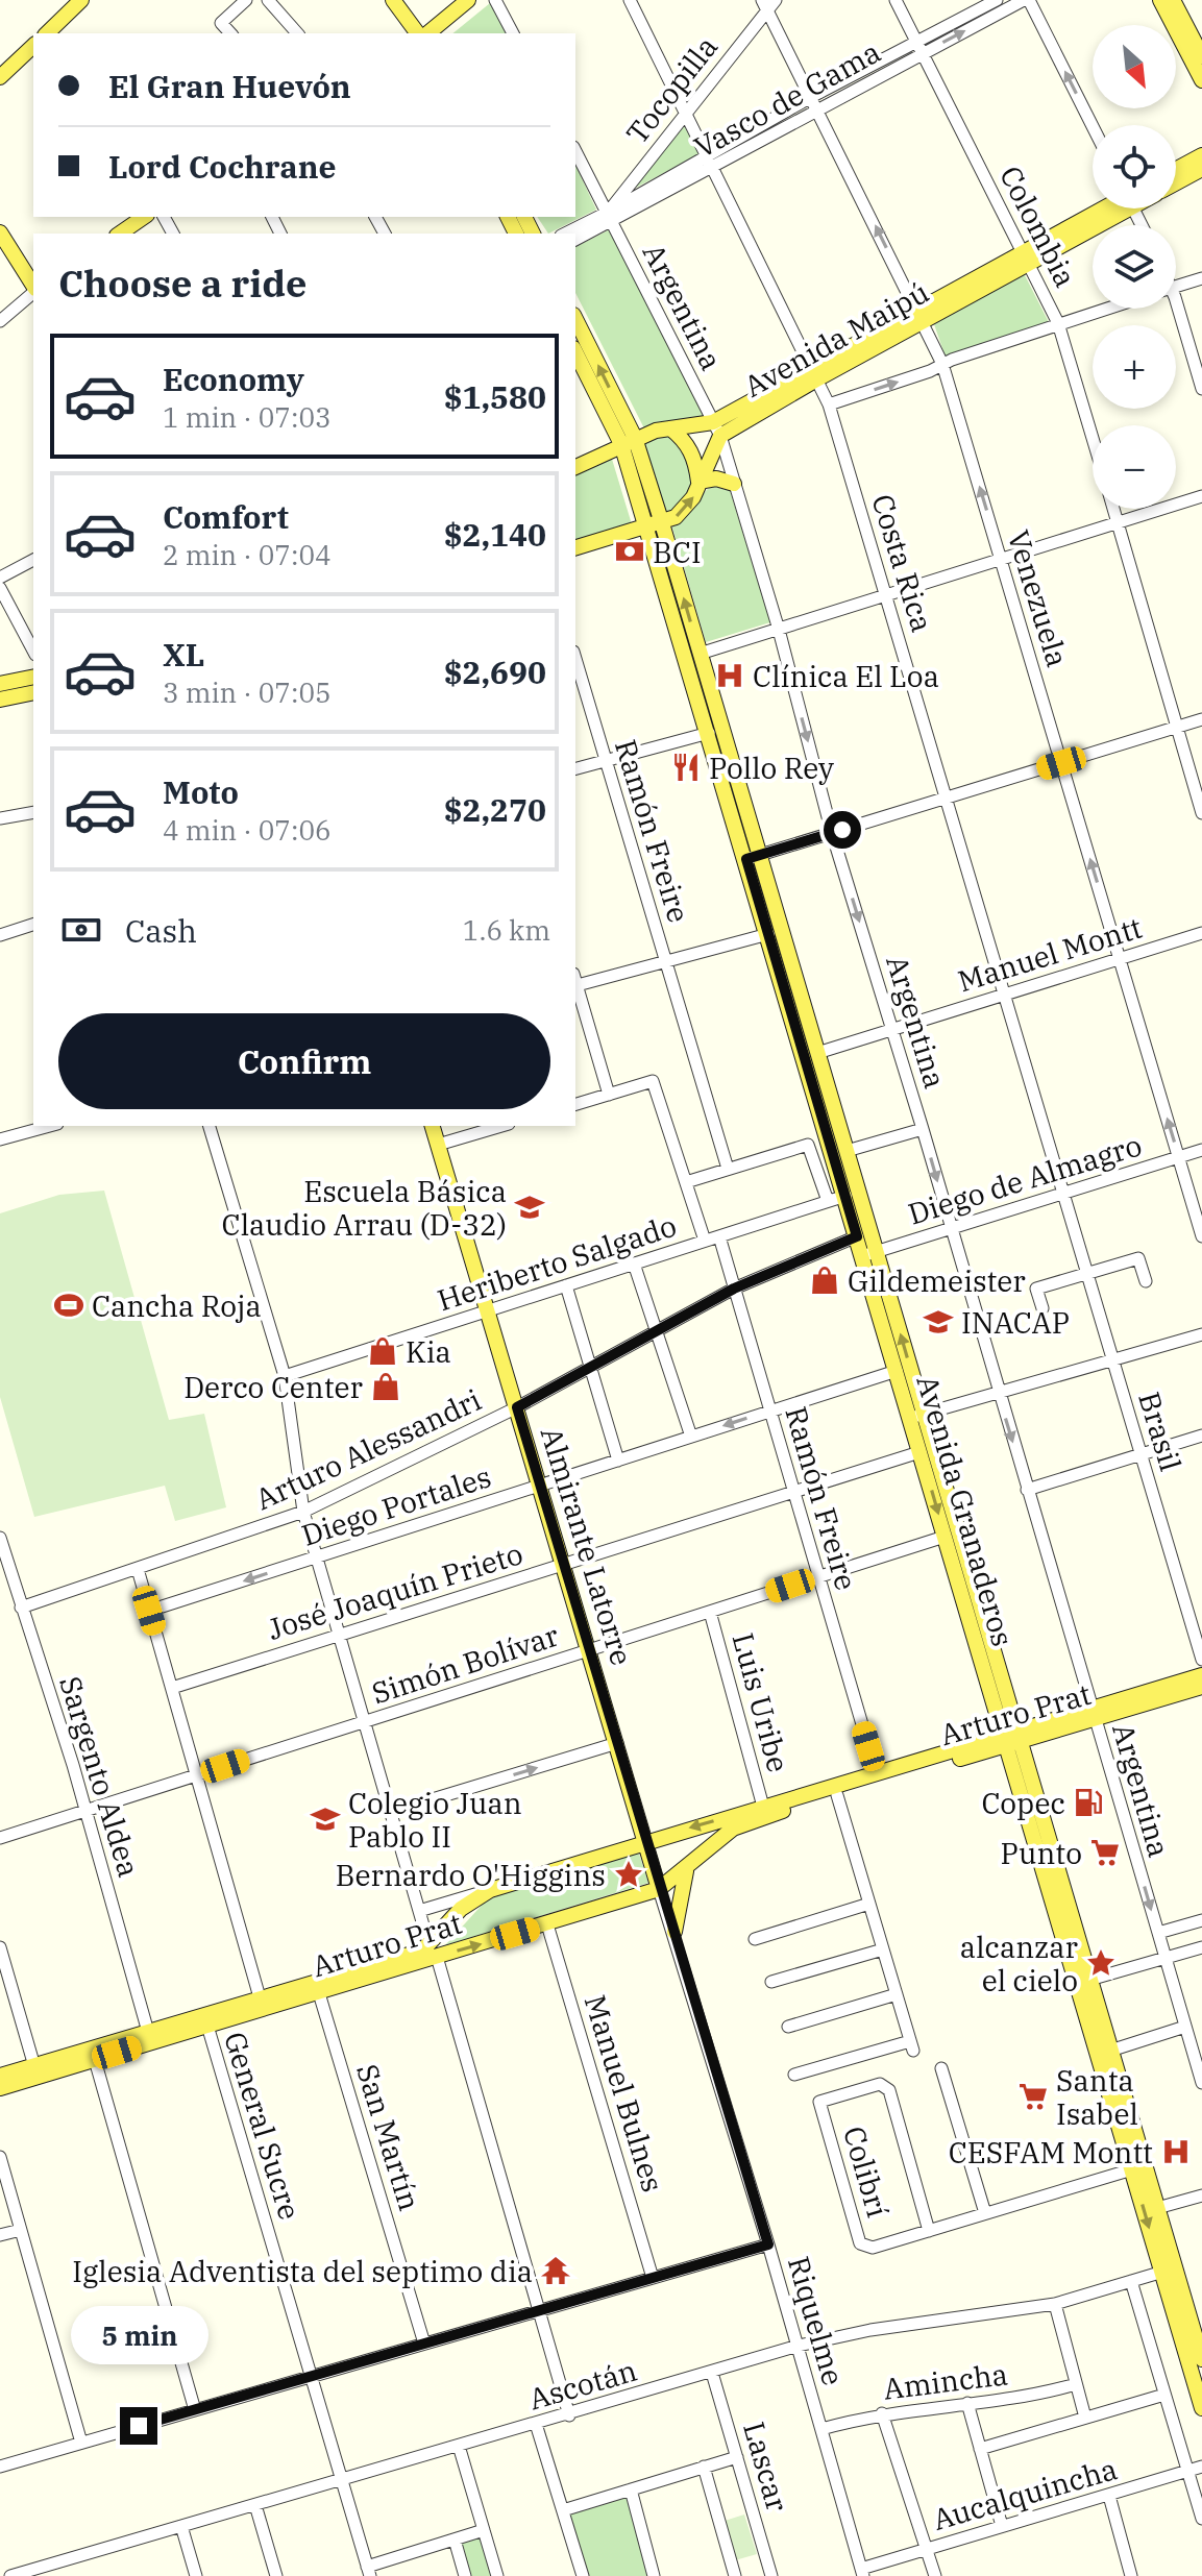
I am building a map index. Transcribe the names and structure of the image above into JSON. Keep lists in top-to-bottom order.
{
  "streets": {
    "main road": [
      "Avenida Maipú",
      "Avenida Granaderos",
      "Almirante Latorre",
      "Arturo Prat"
    ],
    "street": [
      "Tocopilla",
      "Vasco de Gama",
      "Colombia",
      "Argentina",
      "Costa Rica",
      "Venezuela",
      "Ramón Freire",
      "Manuel Montt",
      "Diego de Almagro",
      "Heriberto Salgado",
      "Brasil",
      "Arturo Alessandri",
      "Diego Portales",
      "José Joaquín Prieto",
      "Simón Bolívar",
      "Luis Uribe",
      "Sargento Aldea",
      "Manuel Bulnes",
      "General Sucre",
      "San Martín",
      "Colibrí",
      "Riquelme",
      "Amincha",
      "Ascotán",
      "Lascar",
      "Aucalquincha"
    ]
  },
  "crossings": [
    ["Tocopilla", "Vasco de Gama"],
    ["Tocopilla", "Argentina"],
    ["Tocopilla", "Costa Rica"],
    ["Tocopilla", "Venezuela"],
    ["Vasco de Gama", "Colombia"],
    ["Vasco de Gama", "Argentina"],
    ["Vasco de Gama", "Costa Rica"],
    ["Vasco de Gama", "Venezuela"],
    ["Colombia", "Avenida Maipú"],
    ["Argentina", "Avenida Maipú"],
    ["Argentina", "Manuel Montt"],
    ["Argentina", "Diego de Almagro"],
    ["Argentina", "Arturo Prat"],
    ["Avenida Maipú", "Costa Rica"],
    ["Avenida Maipú", "Venezuela"],
    ["Avenida Maipú", "Avenida Granaderos"],
    ["Costa Rica", "Manuel Montt"],
    ["Costa Rica", "Diego de Almagro"],
    ["Costa Rica", "Brasil"],
    ["Venezuela", "Manuel Montt"],
    ["Venezuela", "Diego de Almagro"],
    ["Ramón Freire", "Heriberto Salgado"],
    ["Ramón Freire", "Arturo Alessandri"],
    ["Ramón Freire", "Diego Portales"],
    ["Ramón Freire", "José Joaquín Prieto"],
    ["Ramón Freire", "Simón Bolívar"],
    ["Ramón Freire", "Arturo Prat"],
    ["Manuel Montt", "Avenida Granaderos"],
    ["Diego de Almagro", "Avenida Granaderos"],
    ["Heriberto Salgado", "Avenida Granaderos"],
    ["Heriberto Salgado", "Almirante Latorre"],
    ["Arturo Alessandri", "Avenida Granaderos"],
    ["Arturo Alessandri", "Almirante Latorre"],
    ["Arturo Alessandri", "Sargento Aldea"],
    ["Diego Portales", "Avenida Granaderos"],
    ["Diego Portales", "Almirante Latorre"],
    ["Avenida Granaderos", "José Joaquín Prieto"],
    ["Avenida Granaderos", "Simón Bolívar"],
    ["Avenida Granaderos", "Arturo Prat"],
    ["Avenida Granaderos", "Ascotán"],
    ["Almirante Latorre", "José Joaquín Prieto"],
    ["Almirante Latorre", "Simón Bolívar"],
    ["Almirante Latorre", "Arturo Prat"],
    ["Almirante Latorre", "Riquelme"],
    ["Simón Bolívar", "Luis Uribe"],
    ["Simón Bolívar", "Sargento Aldea"],
    ["Luis Uribe", "Arturo Prat"],
    ["Arturo Prat", "Sargento Aldea"],
    ["Arturo Prat", "Manuel Bulnes"],
    ["Arturo Prat", "General Sucre"],
    ["Arturo Prat", "San Martín"],
    ["Arturo Prat", "Riquelme"],
    ["General Sucre", "Ascotán"],
    ["Riquelme", "Amincha"],
    ["Riquelme", "Ascotán"],
    ["Riquelme", "Aucalquincha"],
    ["Ascotán", "Lascar"]
  ],
  "one_way": ["Argentina", "Venezuela"],
  "places": {
    "bank": ["BCI"],
    "hospital": ["Clínica El Loa", "CESFAM Montt"],
    "restaurant": ["Pollo Rey"],
    "school or university": ["Escuela Básica Claudio Arrau (D-32)", "INACAP", "Colegio Juan Pablo II"],
    "shop": ["Gildemeister", "Kia", "Derco Center"],
    "sports": ["Cancha Roja"],
    "fuel station": ["Copec"],
    "supermarket": ["Punto", "Santa Isabel"],
    "place": ["Bernardo O'Higgins", "alcanzar el cielo"],
    "temple": ["Iglesia Adventista del septimo dia"]
  },
  "north": "bottom right",
  "page": {
    "map_buttons": ["+", "−"],
    "banner": ["El Gran Huevón", "Lord Cochrane"],
    "heading": "Choose a ride",
    "list": [
      {
        "name": "Economy",
        "note": "1 min · 07:03",
        "value": "$1,580"
      },
      {
        "name": "Comfort",
        "note": "2 min · 07:04",
        "value": "$2,140"
      },
      {
        "name": "XL",
        "note": "3 min · 07:05",
        "value": "$2,690"
      },
      {
        "name": "Moto",
        "note": "4 min · 07:06",
        "value": "$2,270"
      }
    ],
    "pay": ["Cash", "1.6 km"],
    "buttons": "Confirm",
    "bubble": "5 min"
  }
}
